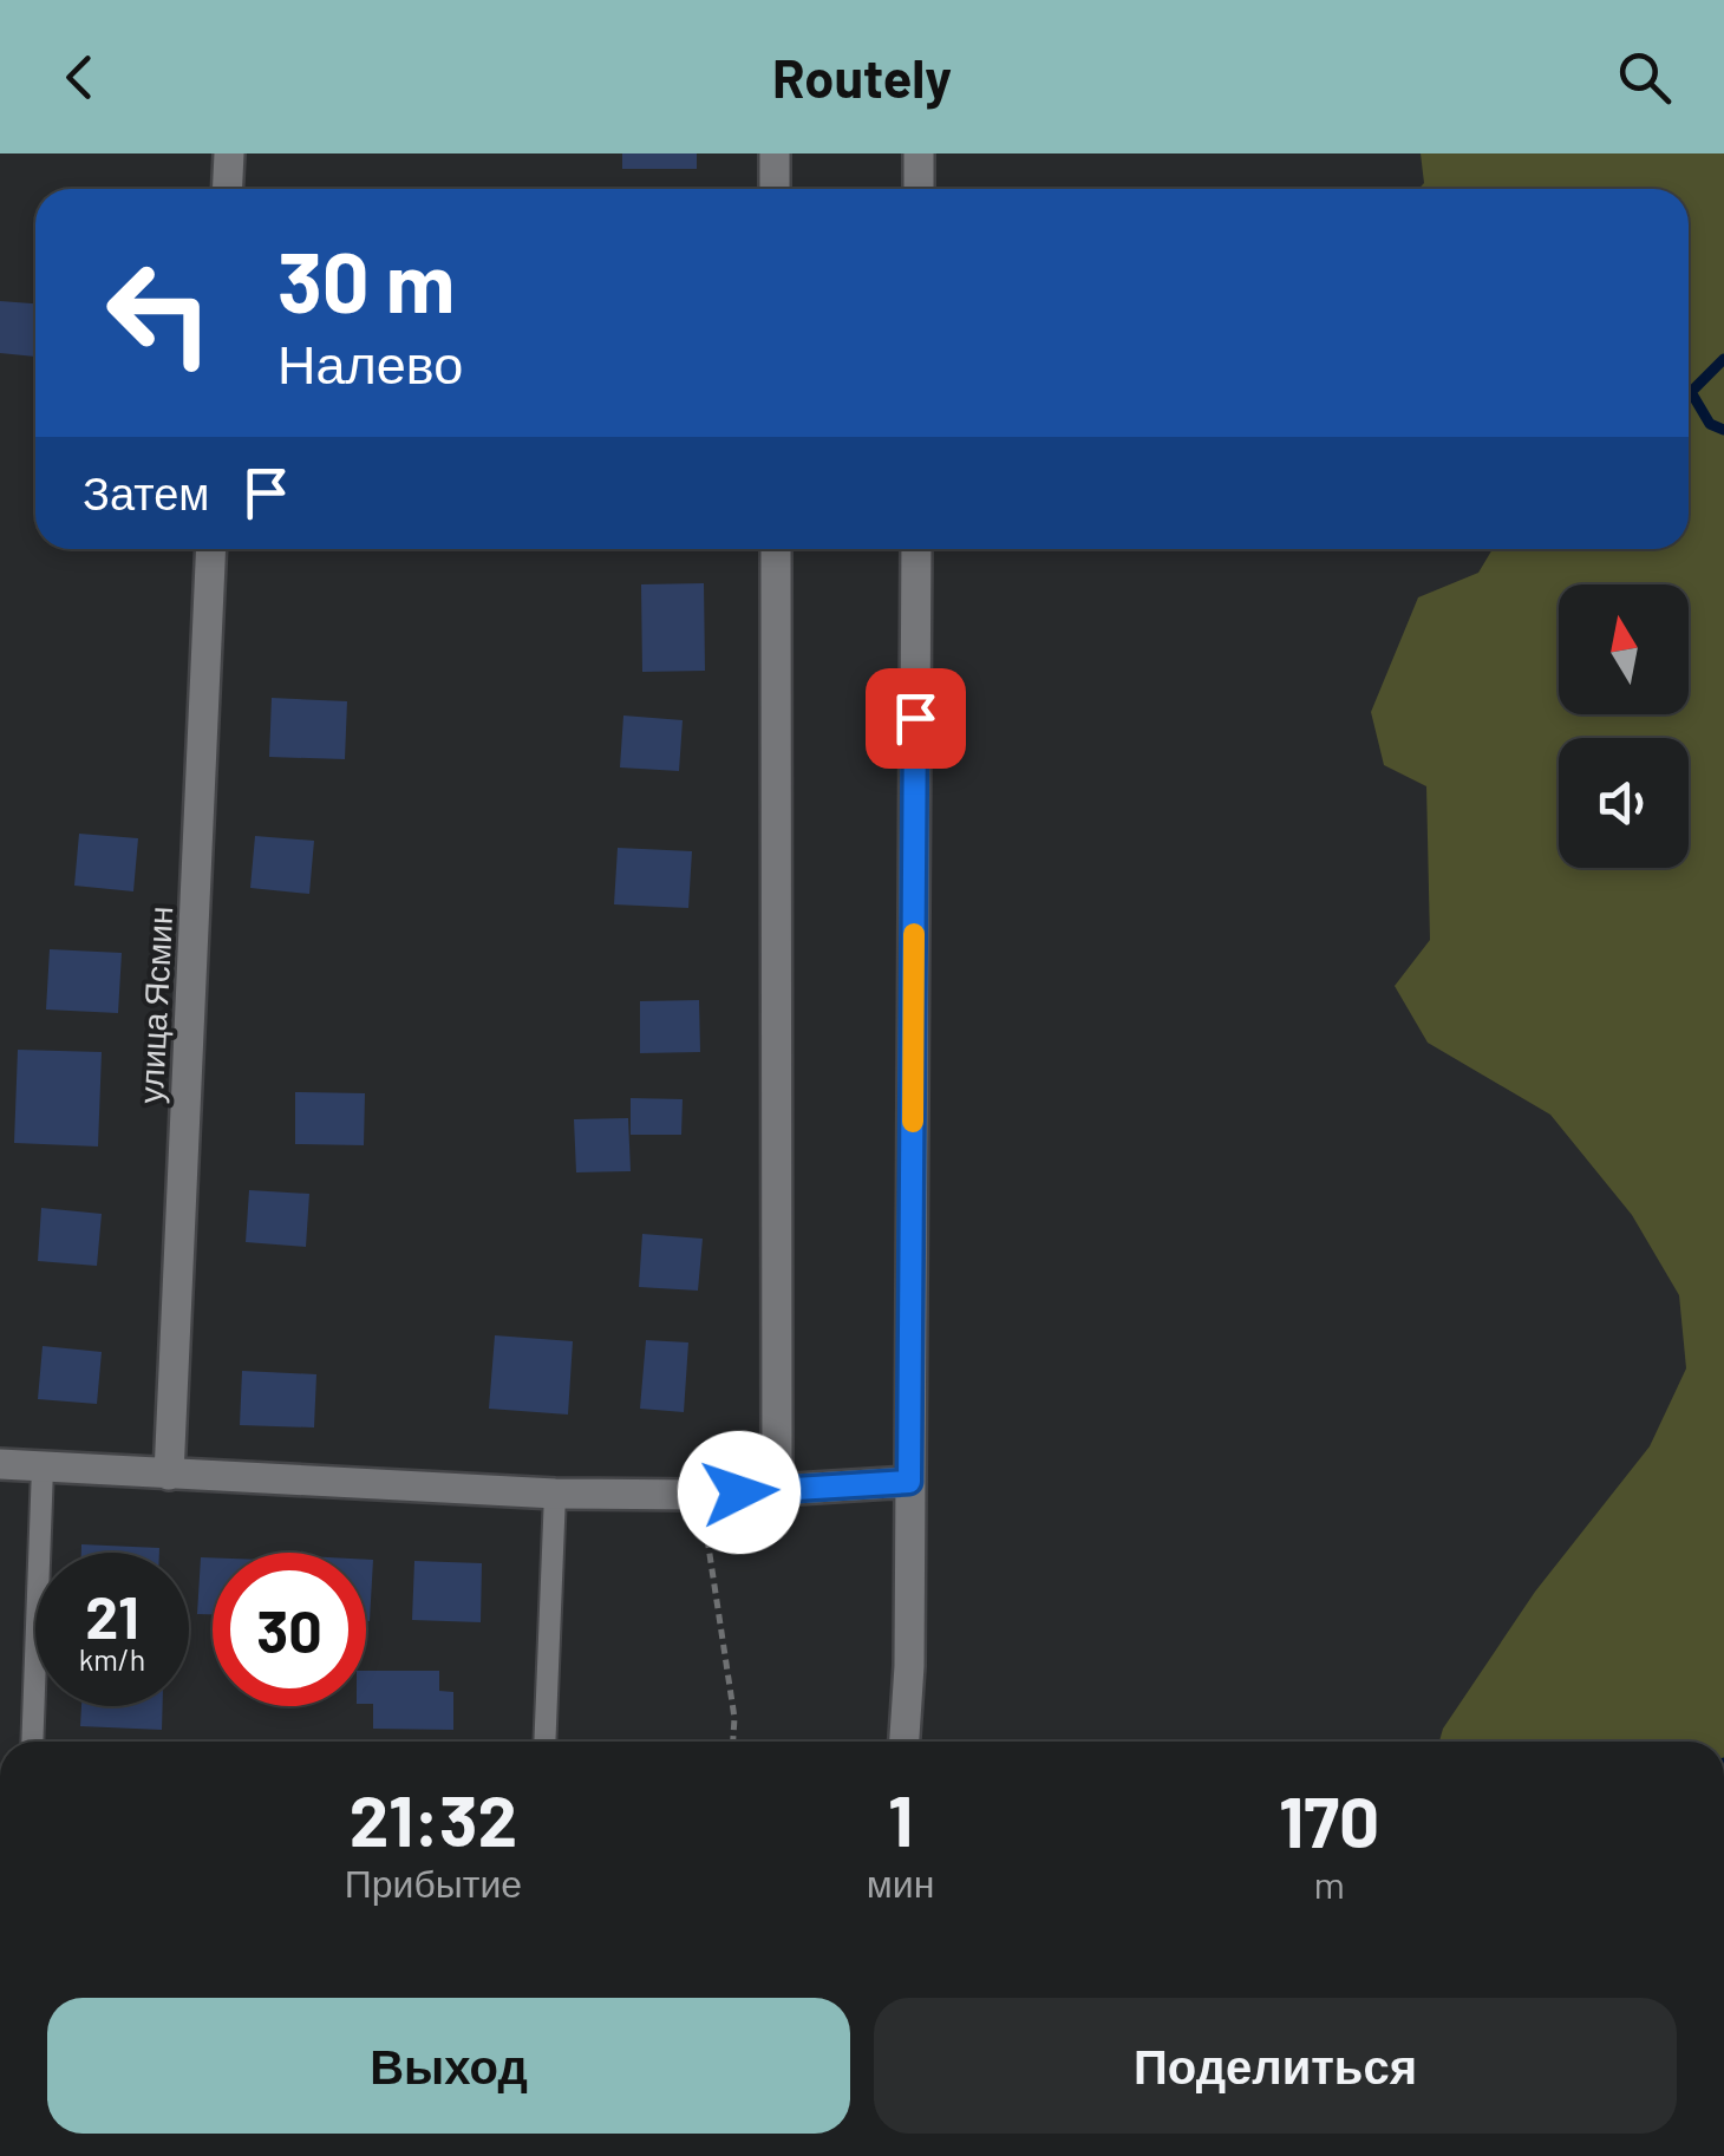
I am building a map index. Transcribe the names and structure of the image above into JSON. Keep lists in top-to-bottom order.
{
  "streets": {
    "street": ["улица Ясмин"]
  },
  "north": "top",
  "page": {
    "header": "Routely",
    "turn": ["30 m", "Налево"],
    "then": "Затем",
    "speed": "21 km/h",
    "limit": "30",
    "eta": [
      "21:32",
      "Прибытие",
      "1",
      "мин",
      "170",
      "m"
    ],
    "buttons": ["Выход", "Поделиться"]
  }
}
